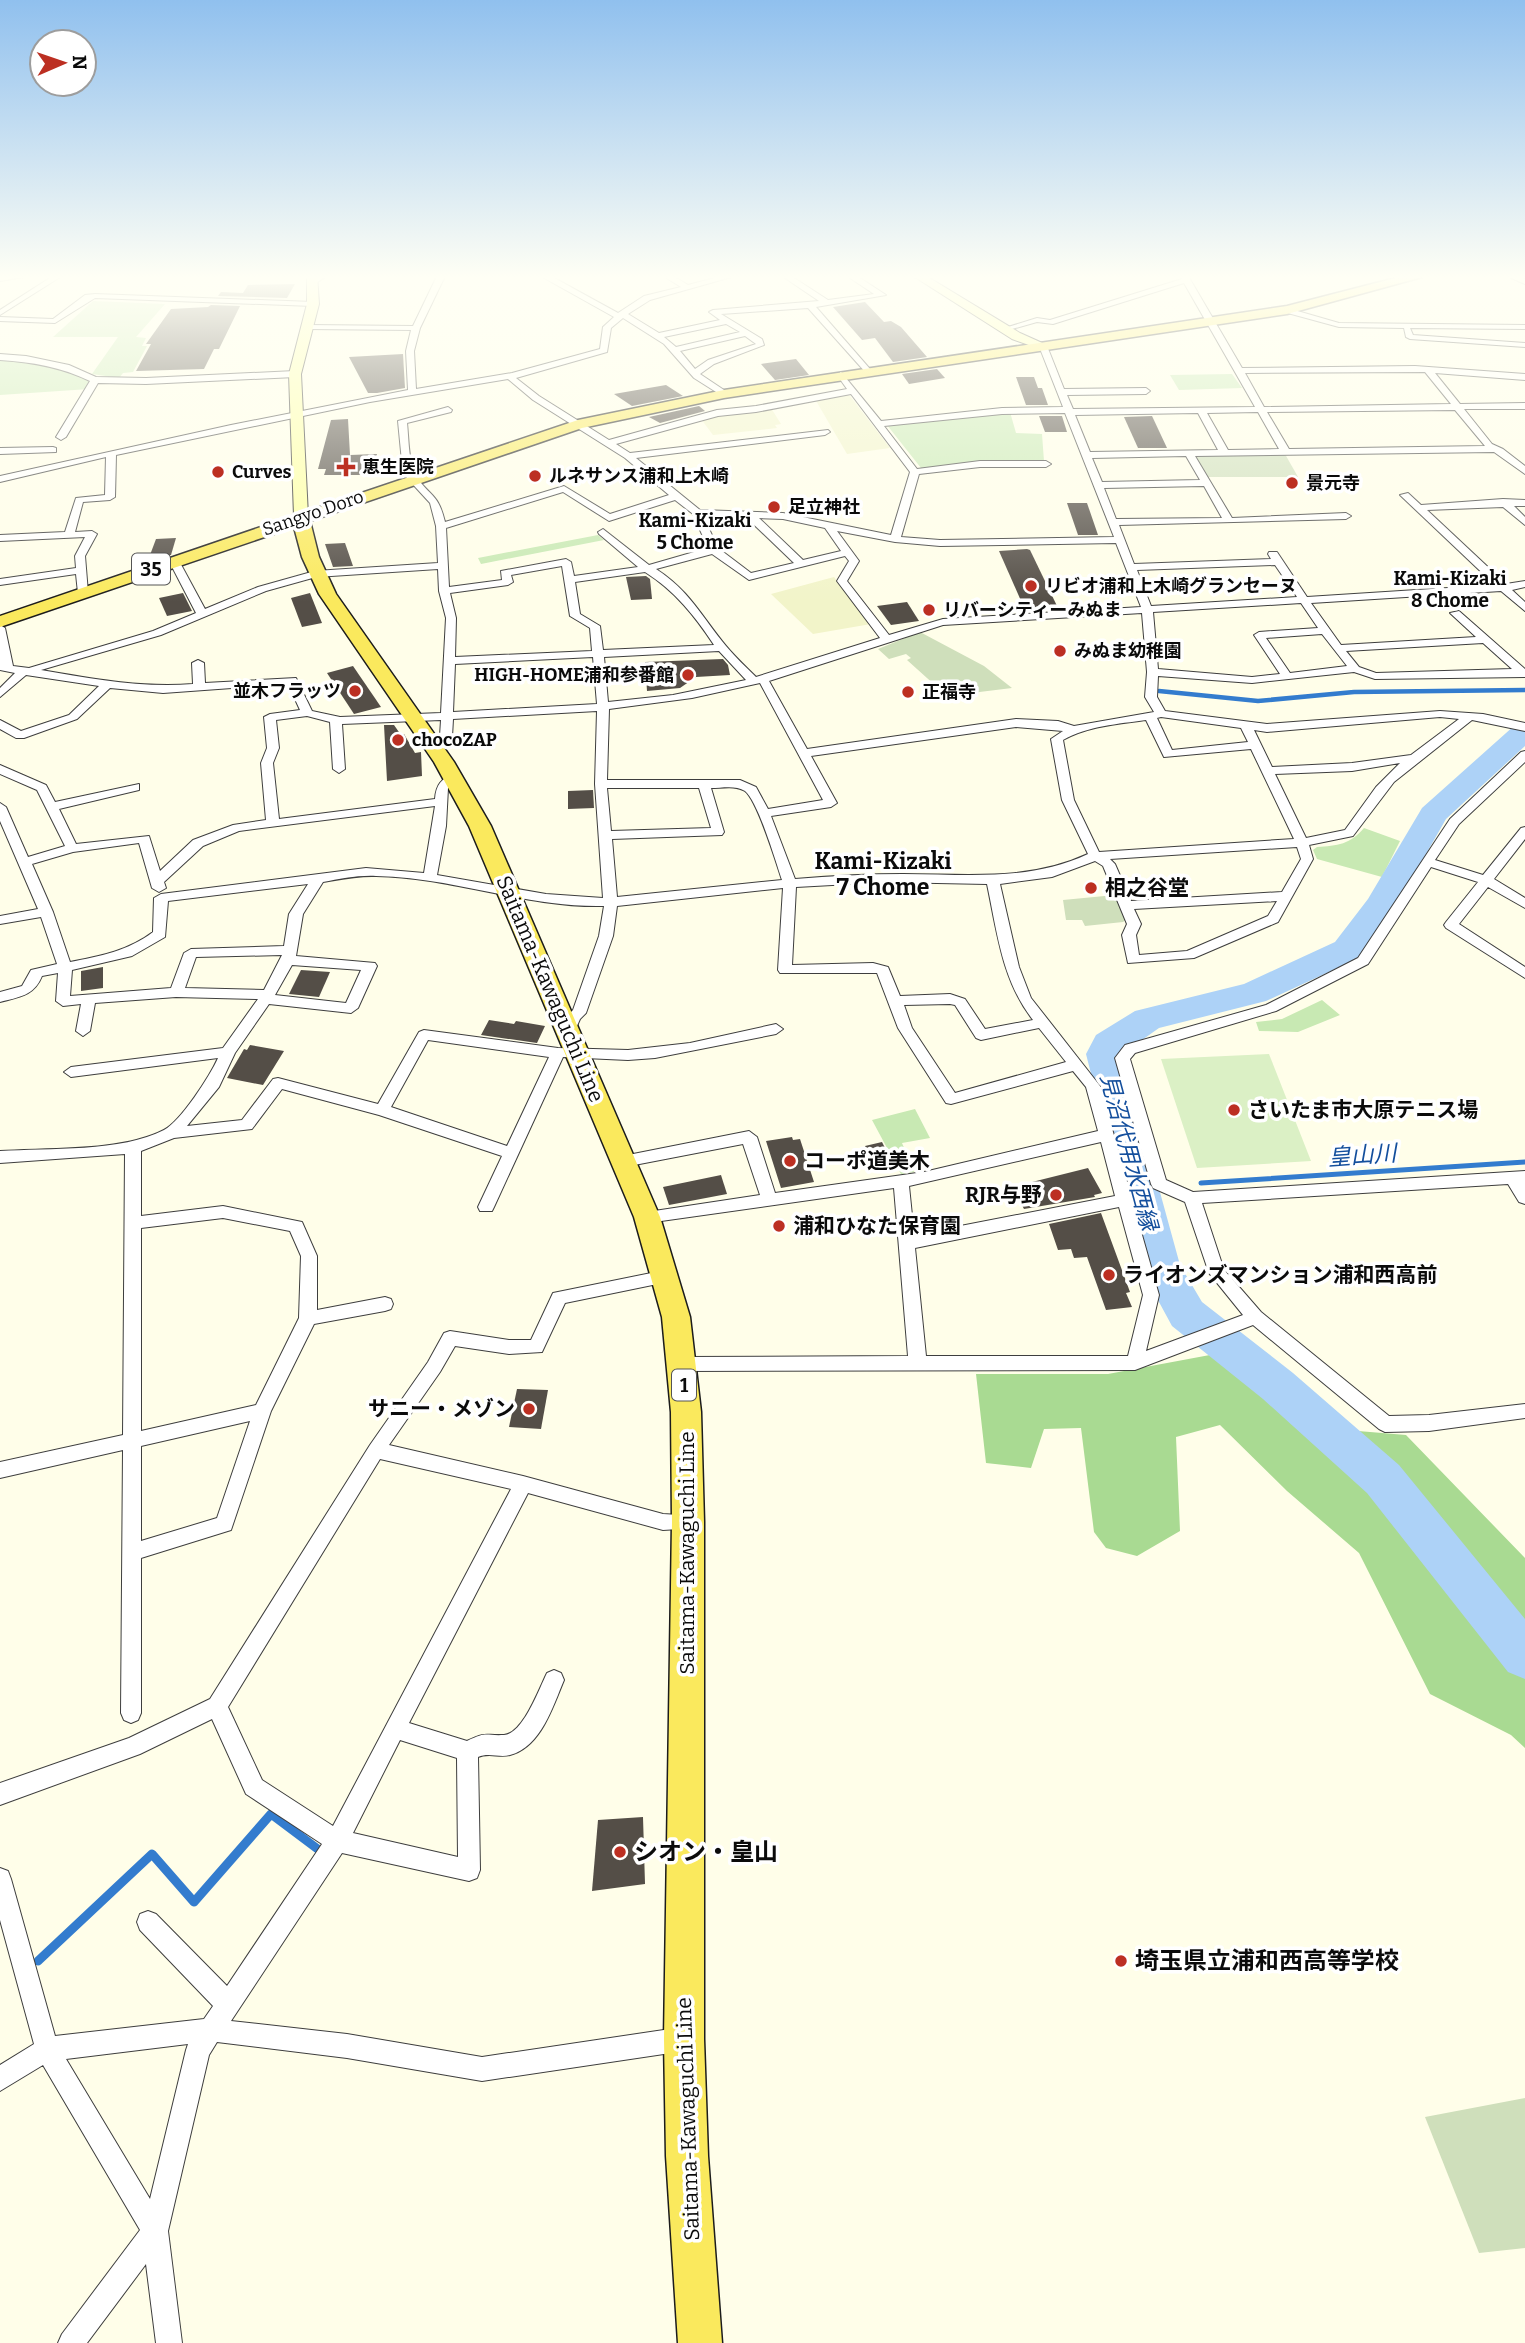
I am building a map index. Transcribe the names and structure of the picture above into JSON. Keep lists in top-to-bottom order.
{
  "streets": {
    "main road": [
      "Sangyo Doro",
      "35",
      "Saitama-Kawaguchi Line",
      "1"
    ]
  },
  "crossings": [
    ["Sangyo Doro", "Saitama-Kawaguchi Line"]
  ],
  "districts": ["Kami-Kizaki 5 Chome", "Kami-Kizaki 8 Chome", "Kami-Kizaki 7 Chome"],
  "water": ["見沼代用水西縁", "皇山川"],
  "places": {
    "health": ["恵生医院"],
    "other": [
      "Curves",
      "ルネサンス浦和上木崎",
      "景元寺",
      "足立神社",
      "リビオ浦和上木崎グランセーヌ",
      "リバーシティーみぬま",
      "みぬま幼稚園",
      "HIGH-HOME浦和参番館",
      "並木フラッツ",
      "正福寺",
      "chocoZAP",
      "相之谷堂",
      "さいたま市大原テニス場",
      "コーポ道美木",
      "RJR与野",
      "浦和ひなた保育園",
      "ライオンズマンション浦和西高前",
      "サニー・メゾン",
      "シオン・皇山",
      "埼玉県立浦和西高等学校"
    ]
  },
  "north": "right"
}
